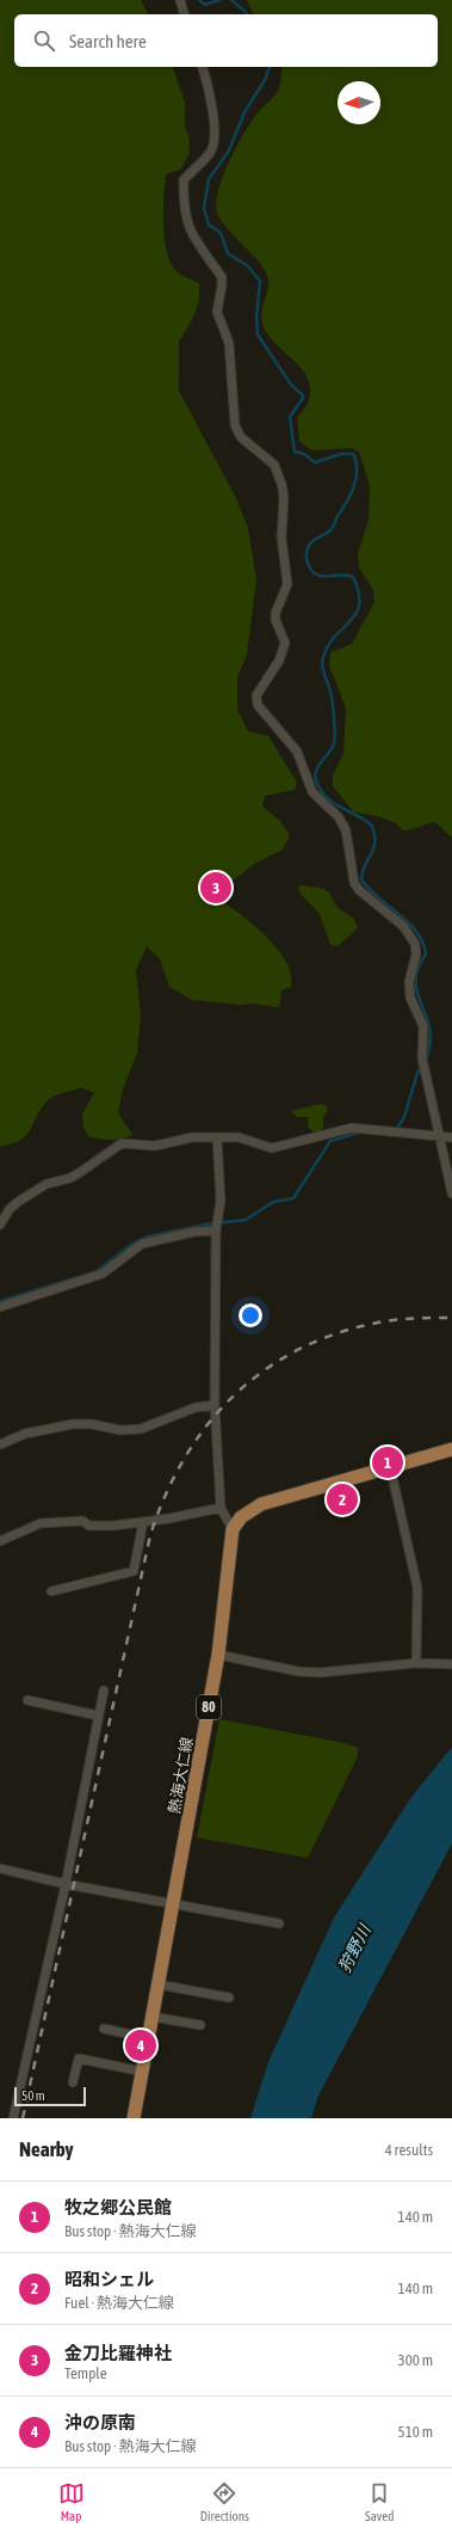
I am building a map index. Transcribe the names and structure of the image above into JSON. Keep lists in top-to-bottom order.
{
  "streets": {
    "main road": ["80", "熱海大仁線"]
  },
  "water": ["狩野川"],
  "scale_bar": "50 m",
  "north": "left",
  "page": {
    "search": "Search here",
    "pins": [
      "3",
      "1",
      "2",
      "4"
    ],
    "scale": "50 m",
    "heading": ["Nearby", "4 results"],
    "list": [
      {
        "mark": "1",
        "name": "牧之郷公民館",
        "note": "Bus stop · 熱海大仁線",
        "value": "140 m"
      },
      {
        "mark": "2",
        "name": "昭和シェル",
        "note": "Fuel · 熱海大仁線",
        "value": "140 m"
      },
      {
        "mark": "3",
        "name": "金刀比羅神社",
        "note": "Temple",
        "value": "300 m"
      },
      {
        "mark": "4",
        "name": "沖の原南",
        "note": "Bus stop · 熱海大仁線",
        "value": "510 m"
      }
    ],
    "nav": ["Map", "Directions", "Saved"]
  }
}
